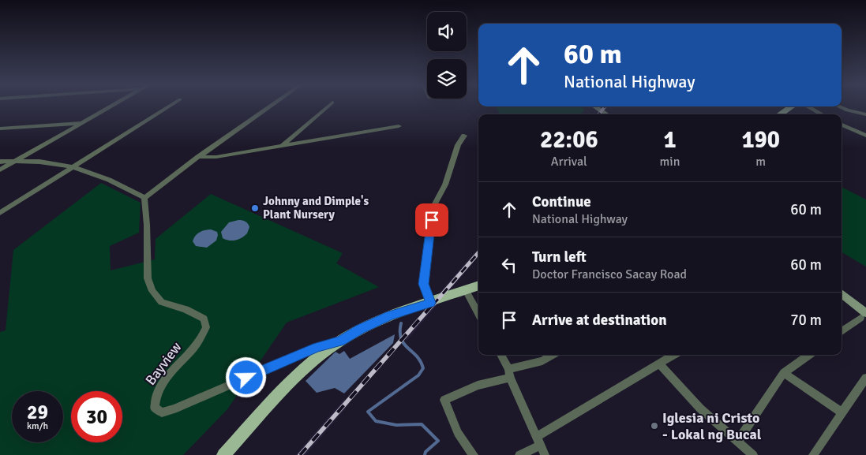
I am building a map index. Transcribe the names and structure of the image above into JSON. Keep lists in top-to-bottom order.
{
  "streets": {
    "street": ["Bayview"]
  },
  "places": ["Johnny and Dimple's Plant Nursery", "Iglesia ni Cristo - Lokal ng Bucal"],
  "page": {
    "turn": ["60 m", "National Highway"],
    "eta": [
      "22:06",
      "Arrival",
      "1",
      "min",
      "190",
      "m"
    ],
    "list": [
      {
        "name": "Continue",
        "note": "National Highway",
        "value": "60 m"
      },
      {
        "name": "Turn left",
        "note": "Doctor Francisco Sacay Road",
        "value": "60 m"
      },
      {
        "name": "Arrive at destination",
        "value": "70 m"
      }
    ],
    "speed": "29 km/h",
    "limit": "30"
  }
}
